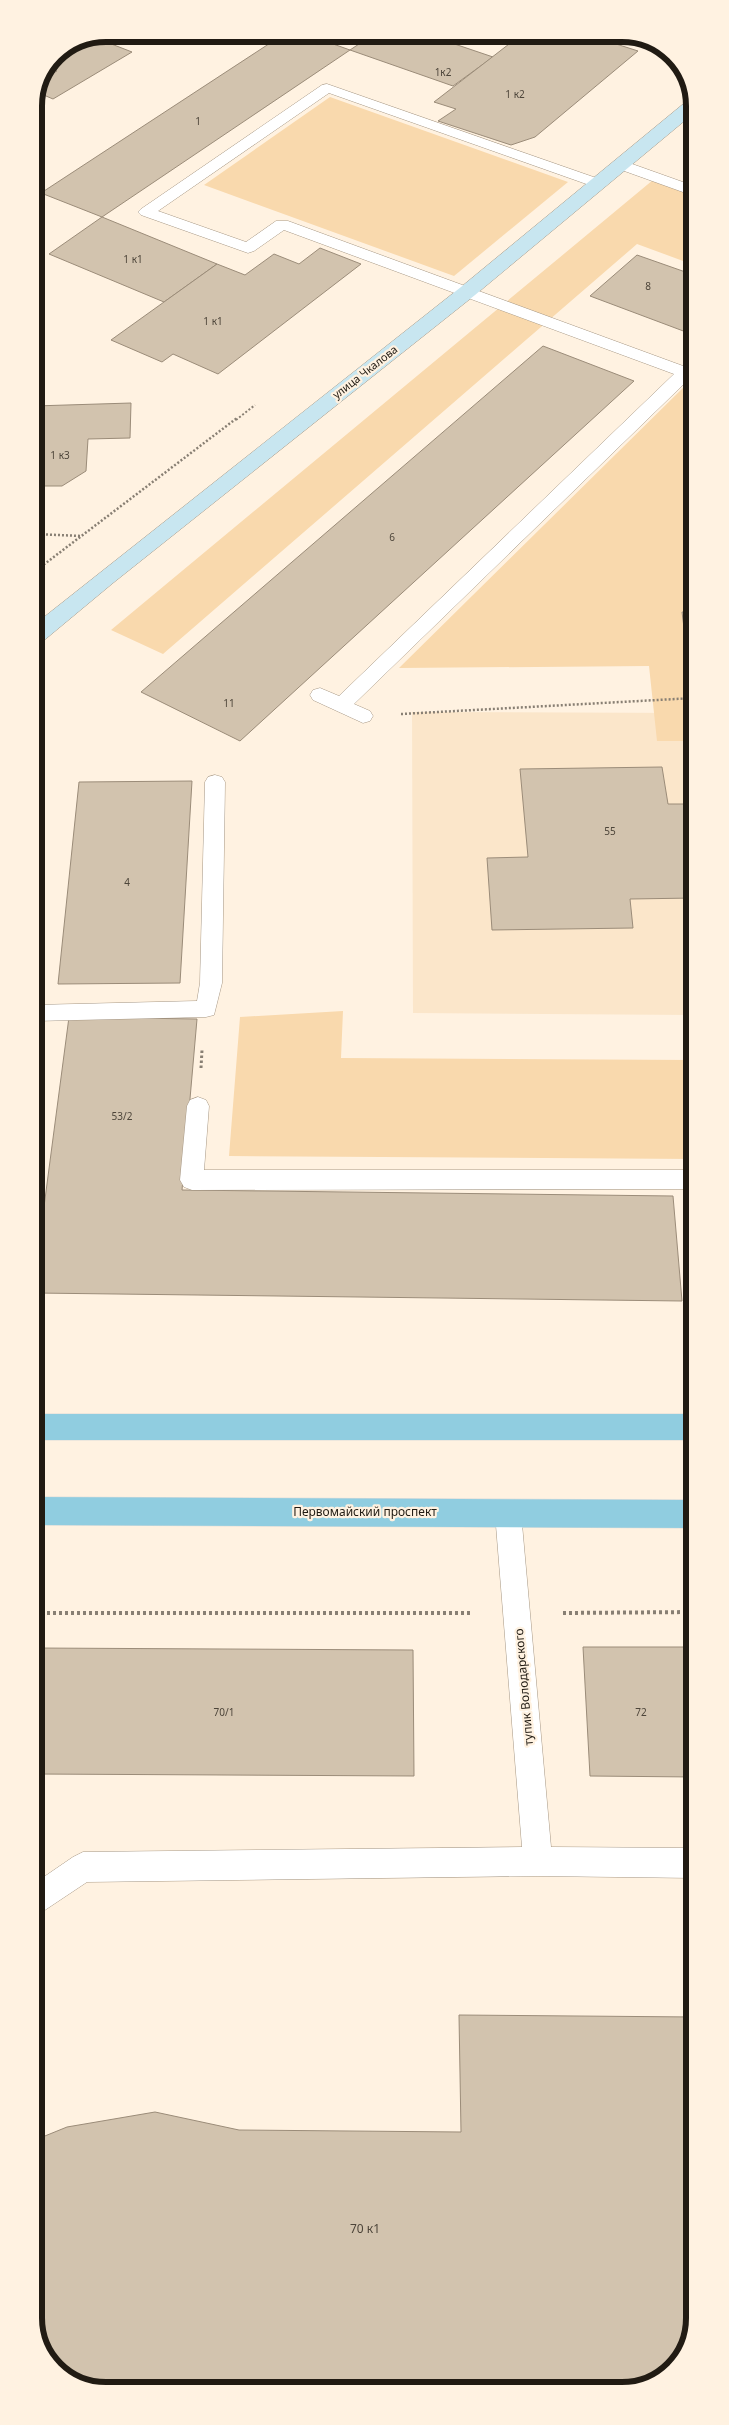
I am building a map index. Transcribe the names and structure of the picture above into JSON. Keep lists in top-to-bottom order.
{
  "streets": {
    "main road": ["Первомайский проспект"],
    "street": ["улица Чкалова"],
    "lane": ["тупик Володарского"]
  },
  "crossings": [
    ["Первомайский проспект", "тупик Володарского"]
  ],
  "house_numbers": [
    "1к2",
    "1 к2",
    "1",
    "1 к1",
    "8",
    "1 к1",
    "1 к3",
    "6",
    "11",
    "55",
    "4",
    "53/2",
    "70/1",
    "72",
    "70 к1"
  ]
}
